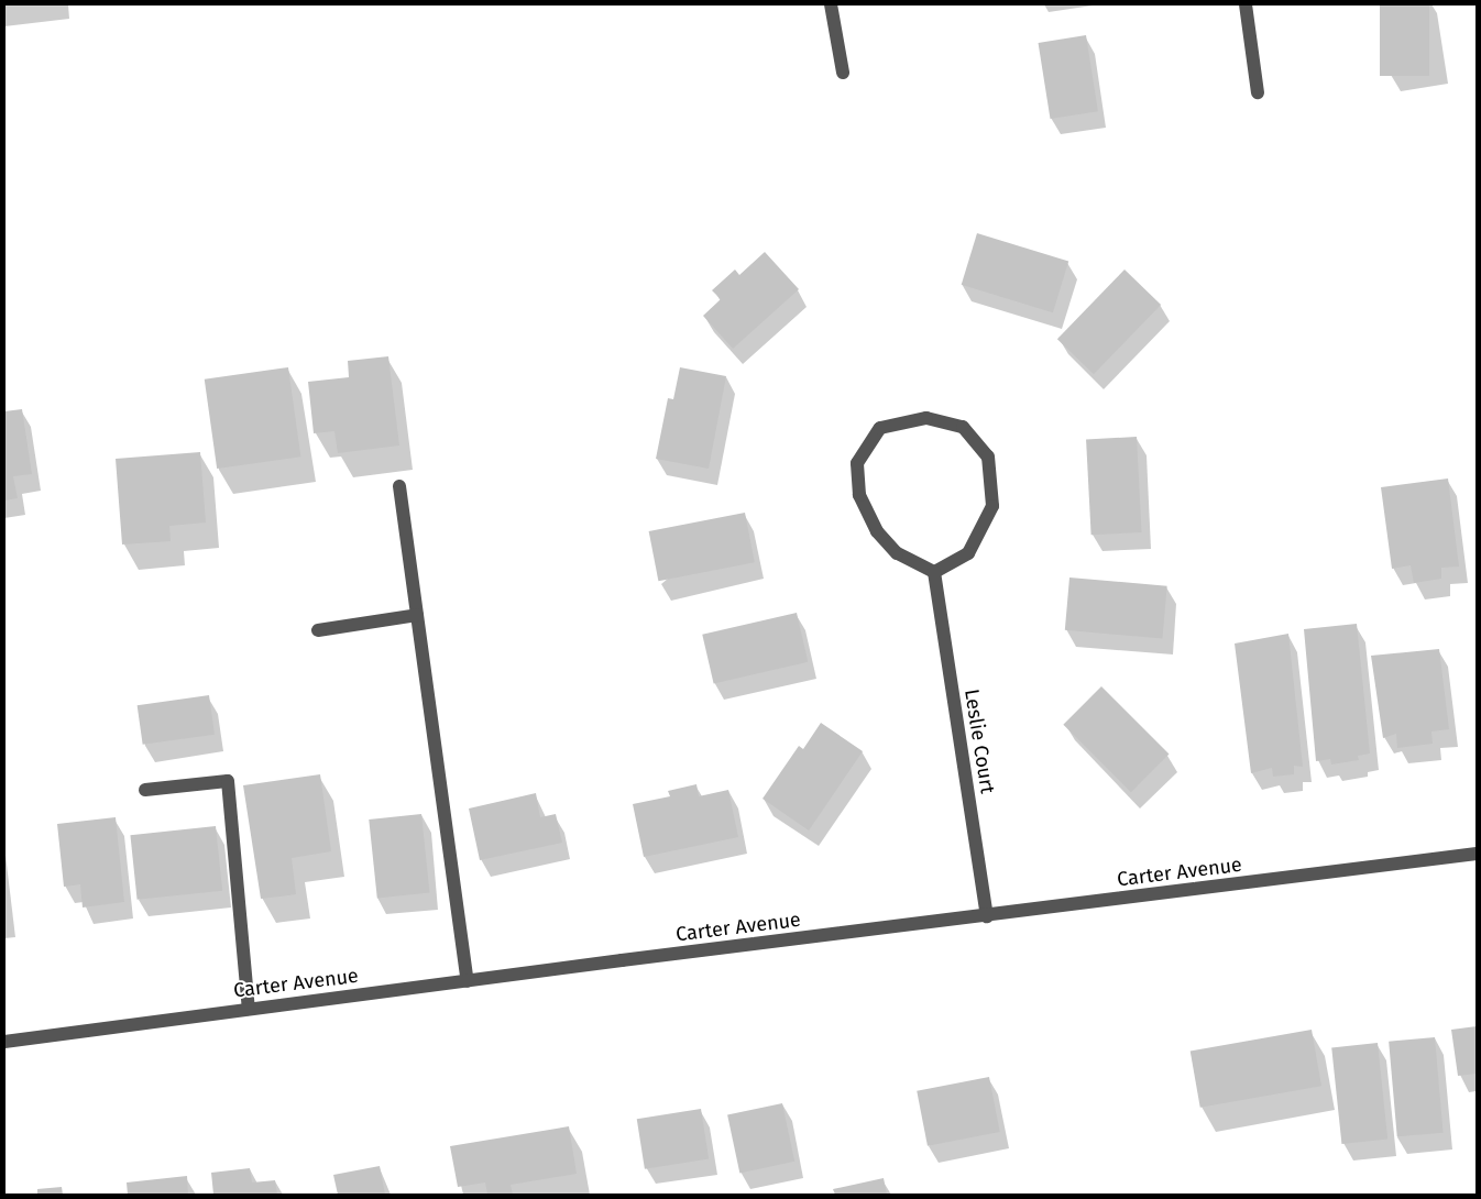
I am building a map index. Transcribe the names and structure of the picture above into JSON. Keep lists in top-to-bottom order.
{
  "streets": {
    "street": ["Leslie Court", "Carter Avenue"]
  },
  "crossings": [
    ["Leslie Court", "Carter Avenue"]
  ]
}
